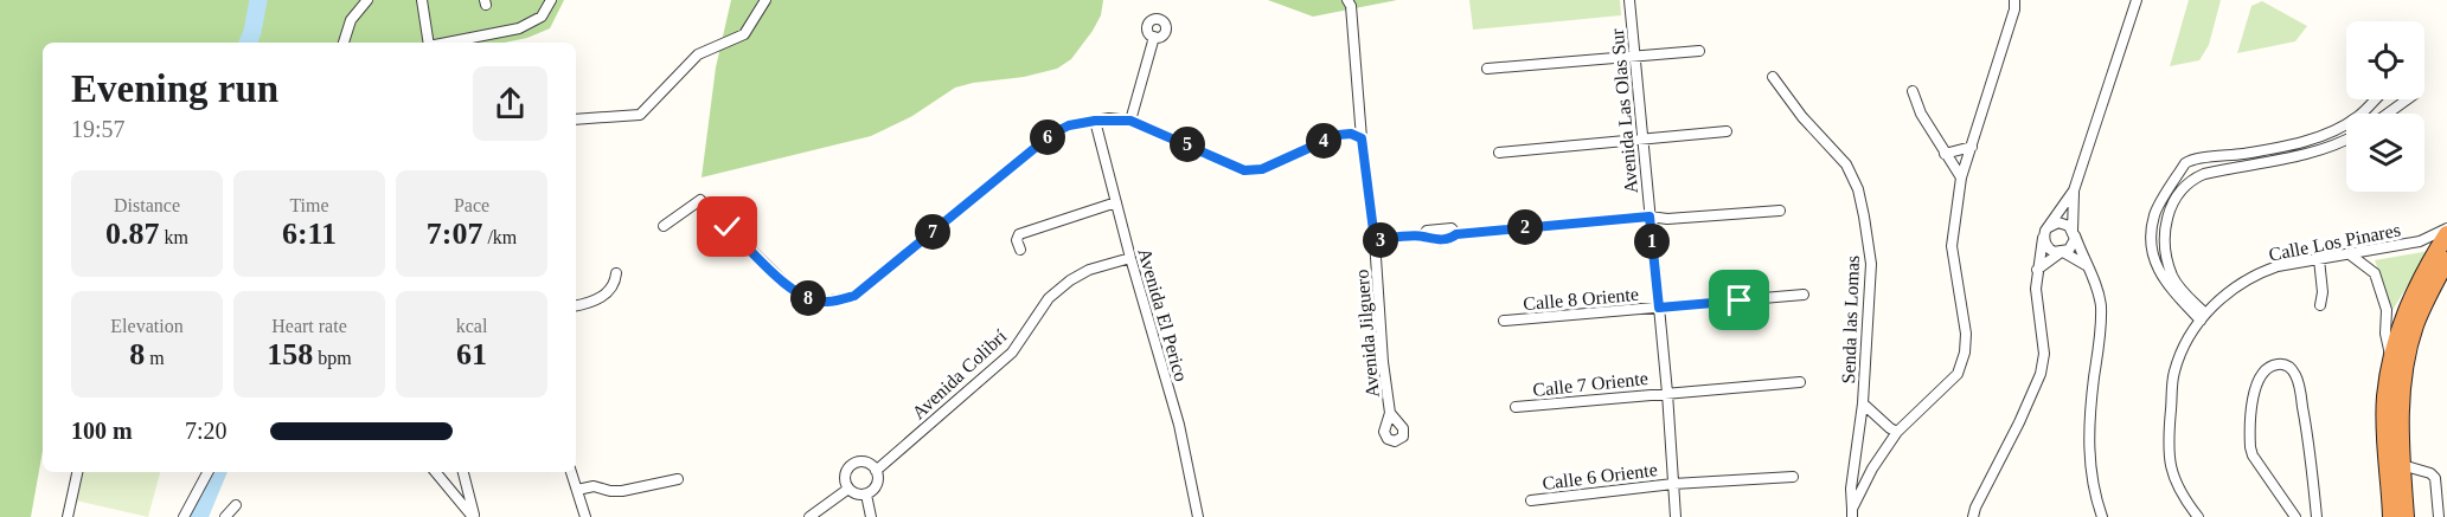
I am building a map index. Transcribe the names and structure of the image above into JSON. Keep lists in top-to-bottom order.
{
  "streets": {
    "street": [
      "Avenida Las Olas Sur",
      "Calle Los Pinares",
      "Calle 8 Oriente",
      "Avenida El Perico",
      "Senda las Lomas",
      "Avenida Jilguero",
      "Avenida Colibrí",
      "Calle 7 Oriente",
      "Calle 6 Oriente"
    ]
  },
  "crossings": [
    ["Avenida Las Olas Sur", "Calle 8 Oriente"],
    ["Avenida Las Olas Sur", "Calle 7 Oriente"],
    ["Avenida Las Olas Sur", "Calle 6 Oriente"],
    ["Avenida El Perico", "Avenida Colibrí"]
  ],
  "page": {
    "heading": ["Evening run", "19:57"],
    "pins": [
      "6",
      "4",
      "5",
      "2",
      "7",
      "3",
      "1",
      "8"
    ],
    "stats": [
      ["Distance", "0.87 km"],
      ["Time", "6:11"],
      ["Pace", "7:07 /km"],
      ["Elevation", "8 m"],
      ["Heart rate", "158 bpm"],
      ["kcal", "61"]
    ],
    "list": [
      {
        "name": "100 m",
        "note": "7:20"
      }
    ]
  }
}
